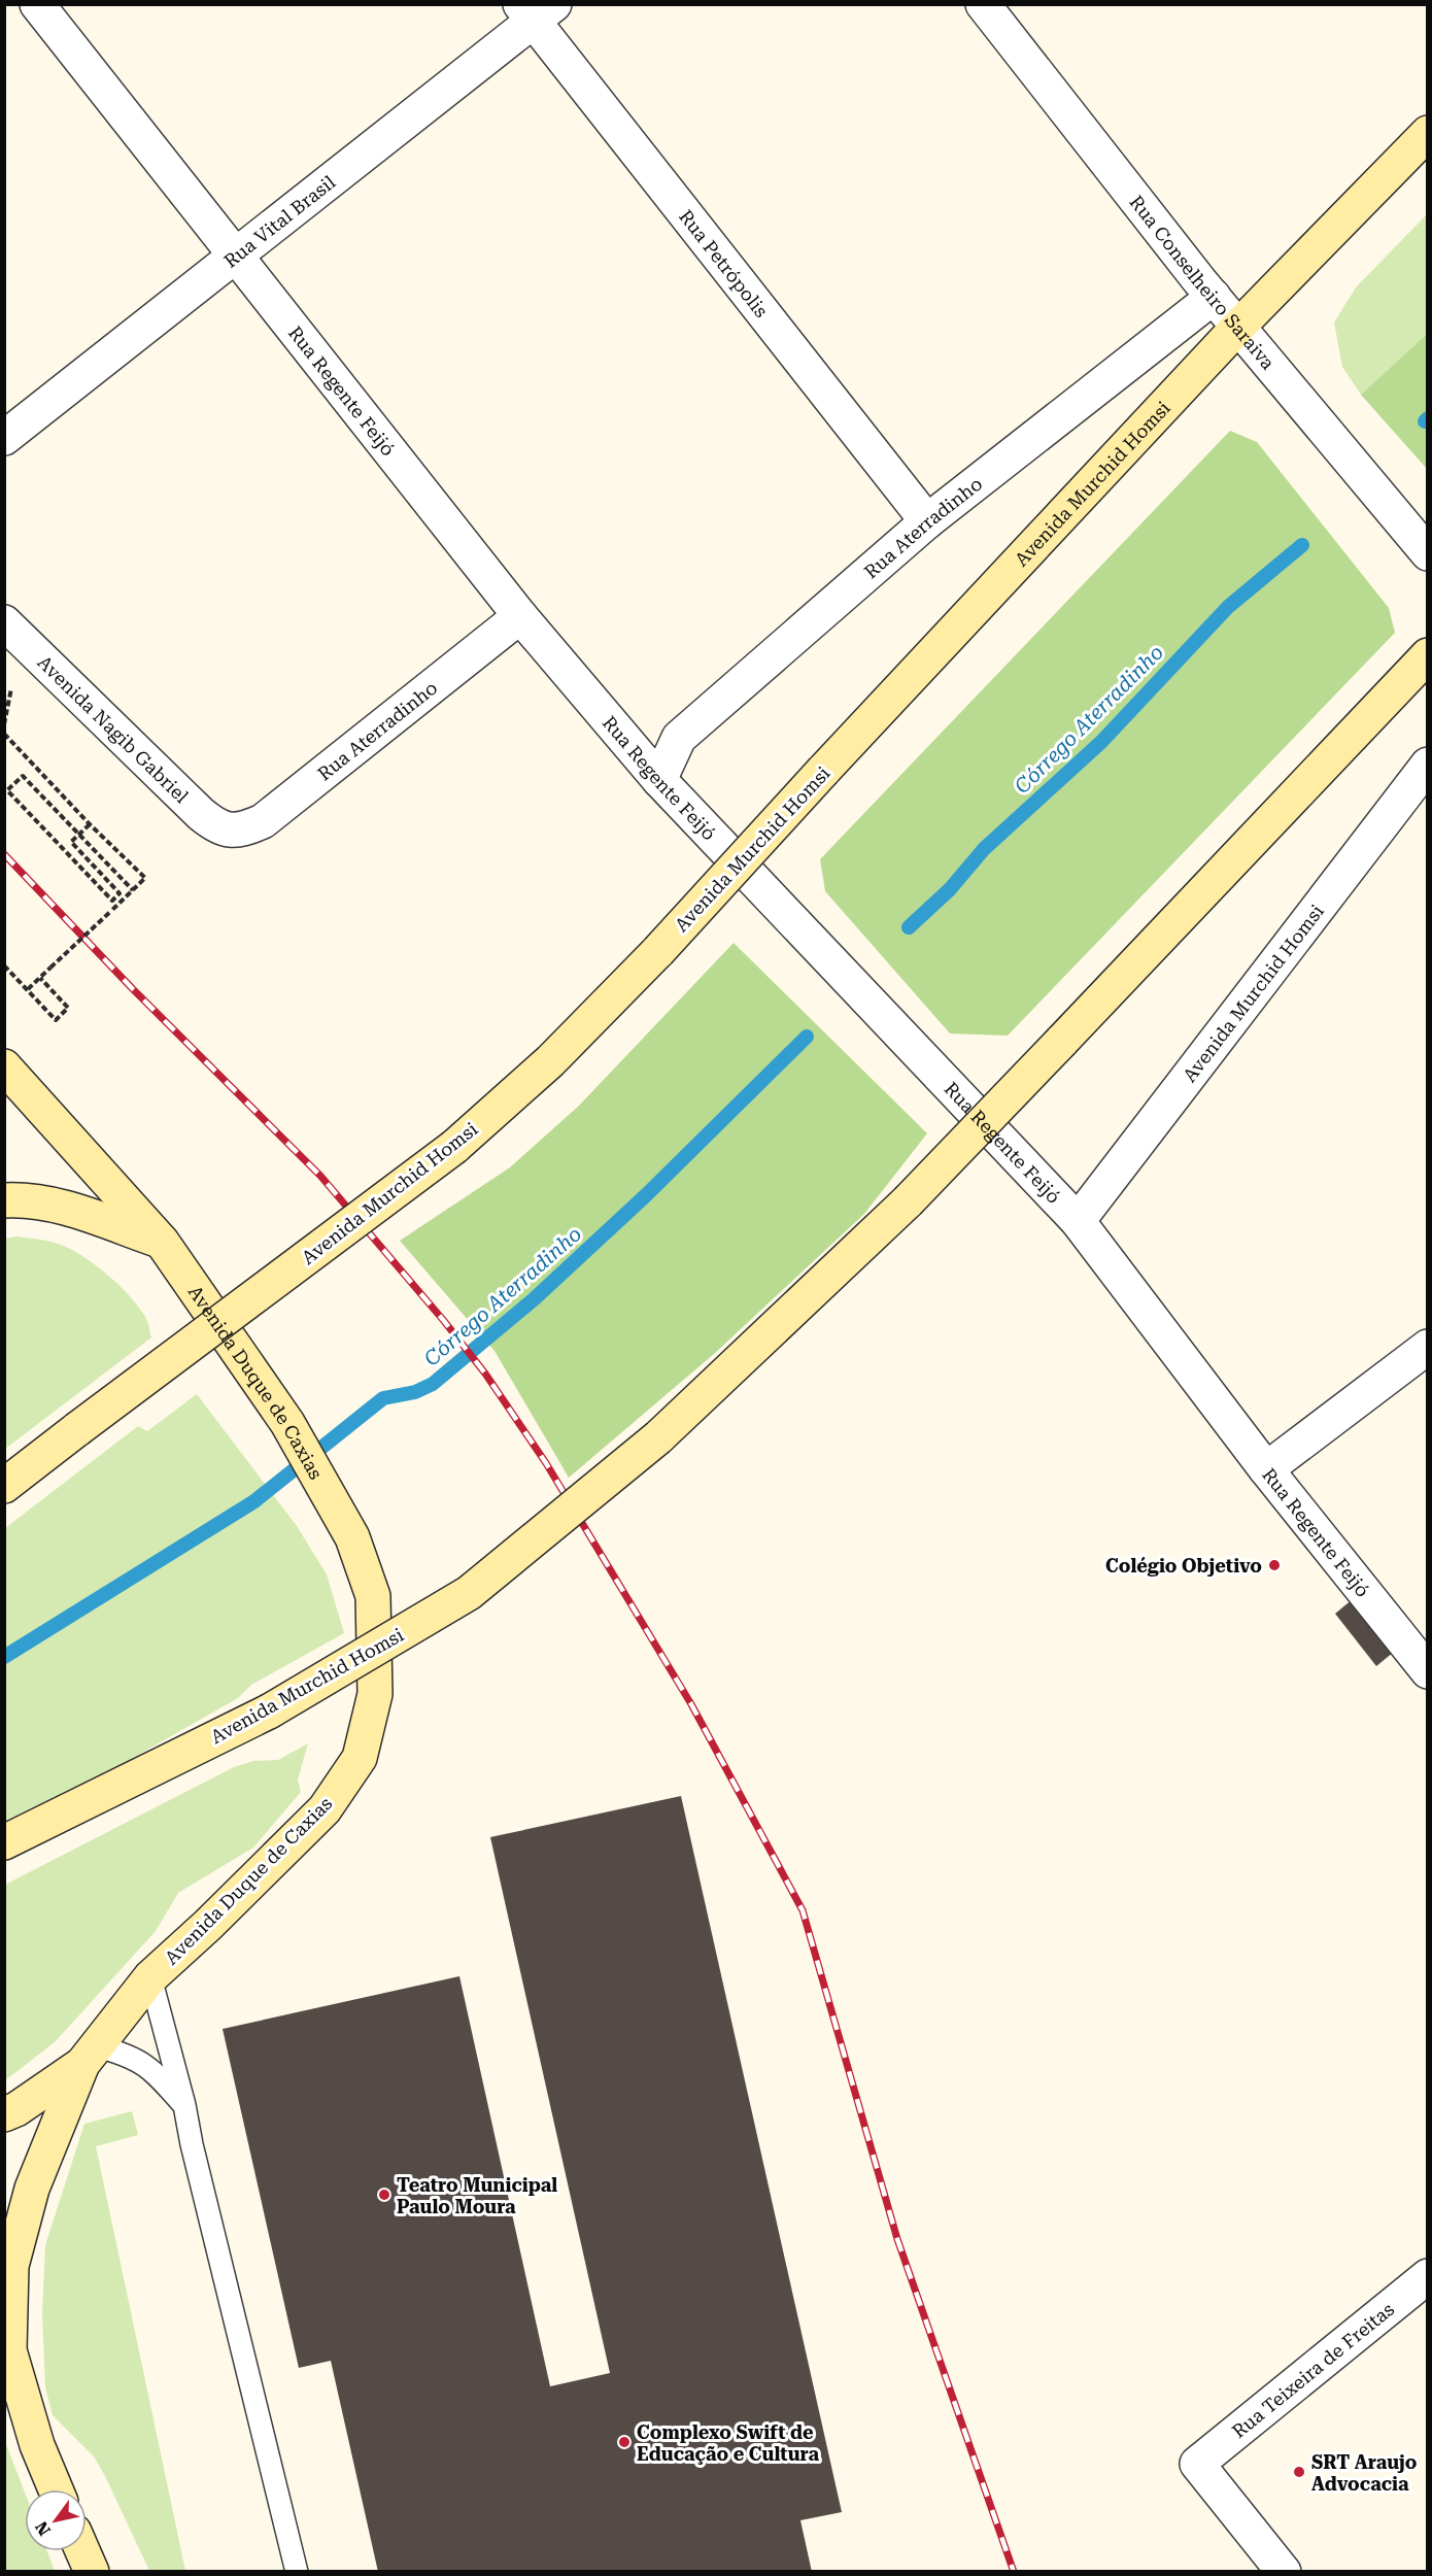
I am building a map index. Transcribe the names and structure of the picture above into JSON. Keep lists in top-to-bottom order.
{
  "streets": {
    "main road": ["Avenida Murchid Homsi", "Avenida Duque de Caxias"],
    "street": [
      "Rua Vital Brasil",
      "Rua Petrópolis",
      "Rua Conselheiro Saraiva",
      "Rua Regente Feijó",
      "Rua Aterradinho",
      "Avenida Nagib Gabriel",
      "Rua Teixeira de Freitas"
    ]
  },
  "crossings": [
    ["Rua Vital Brasil", "Rua Petrópolis"],
    ["Rua Vital Brasil", "Rua Regente Feijó"],
    ["Rua Petrópolis", "Rua Aterradinho"],
    ["Rua Conselheiro Saraiva", "Avenida Murchid Homsi"],
    ["Rua Conselheiro Saraiva", "Rua Aterradinho"],
    ["Rua Regente Feijó", "Avenida Murchid Homsi"],
    ["Rua Regente Feijó", "Rua Aterradinho"],
    ["Rua Aterradinho", "Avenida Nagib Gabriel"]
  ],
  "water": ["Córrego Aterradinho"],
  "places": [
    "Colégio Objetivo",
    "Teatro Municipal Paulo Moura",
    "Complexo Swift de Educação e Cultura",
    "SRT Araujo Advocacia"
  ],
  "north": "bottom left"
}
